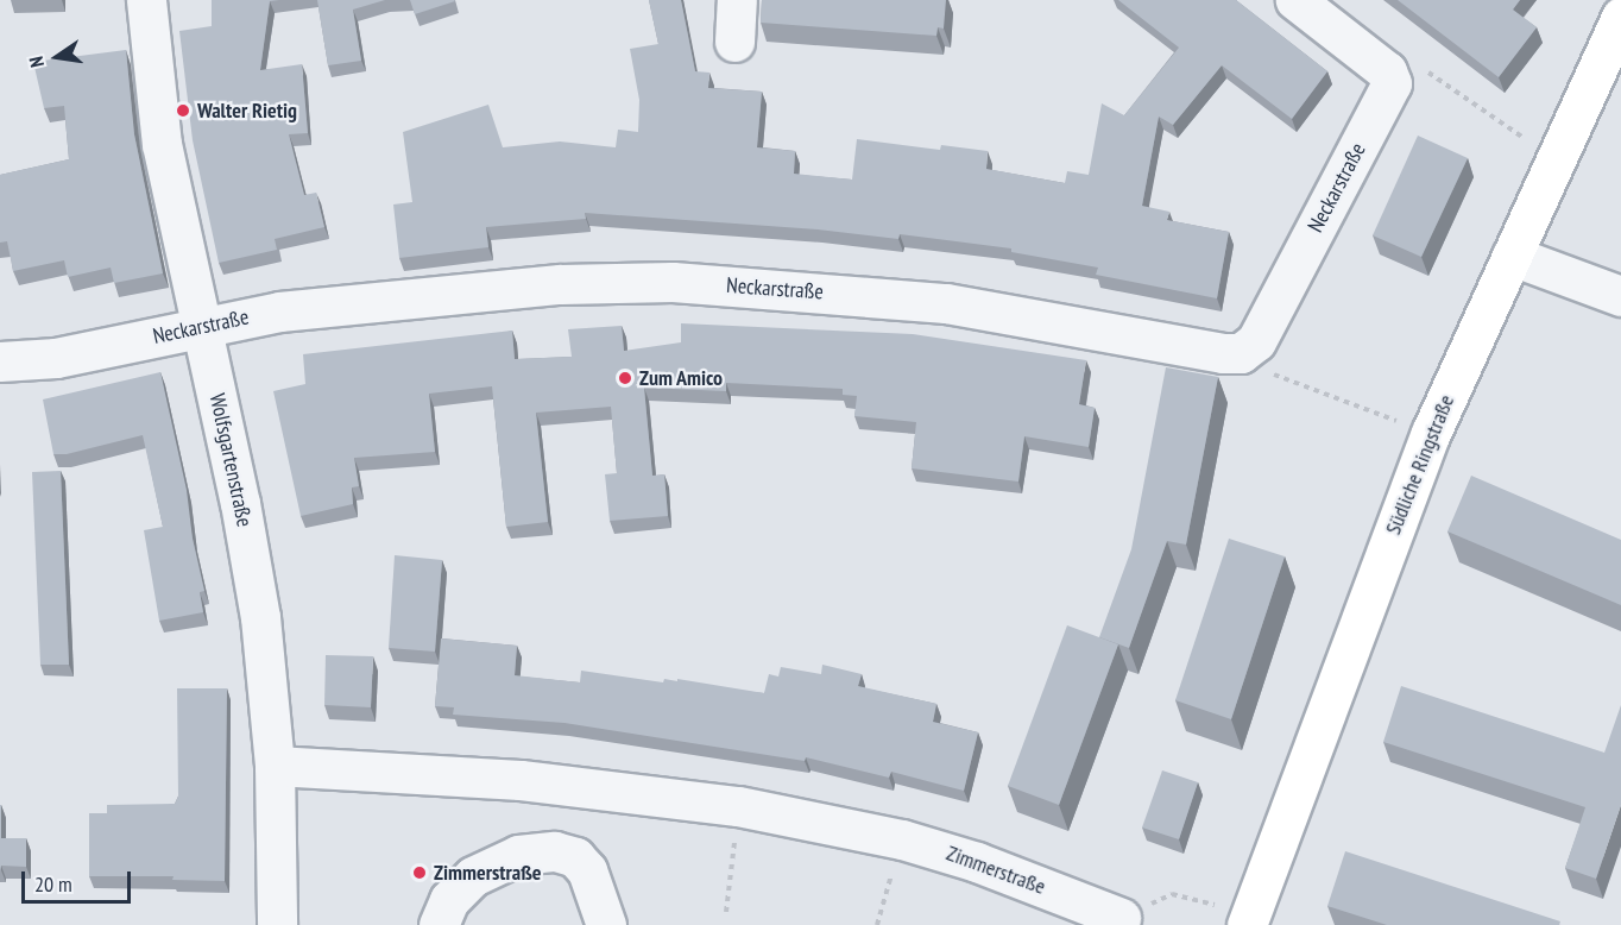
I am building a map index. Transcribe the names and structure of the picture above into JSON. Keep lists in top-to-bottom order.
{
  "streets": {
    "main road": ["Südliche Ringstraße"],
    "street": ["Neckarstraße", "Wolfsgartenstraße", "Zimmerstraße"]
  },
  "crossings": [
    ["Neckarstraße", "Wolfsgartenstraße"],
    ["Wolfsgartenstraße", "Zimmerstraße"]
  ],
  "places": ["Walter Rietig", "Zum Amico", "Zimmerstraße"],
  "scale_bar": "20 m",
  "north": "left"
}
